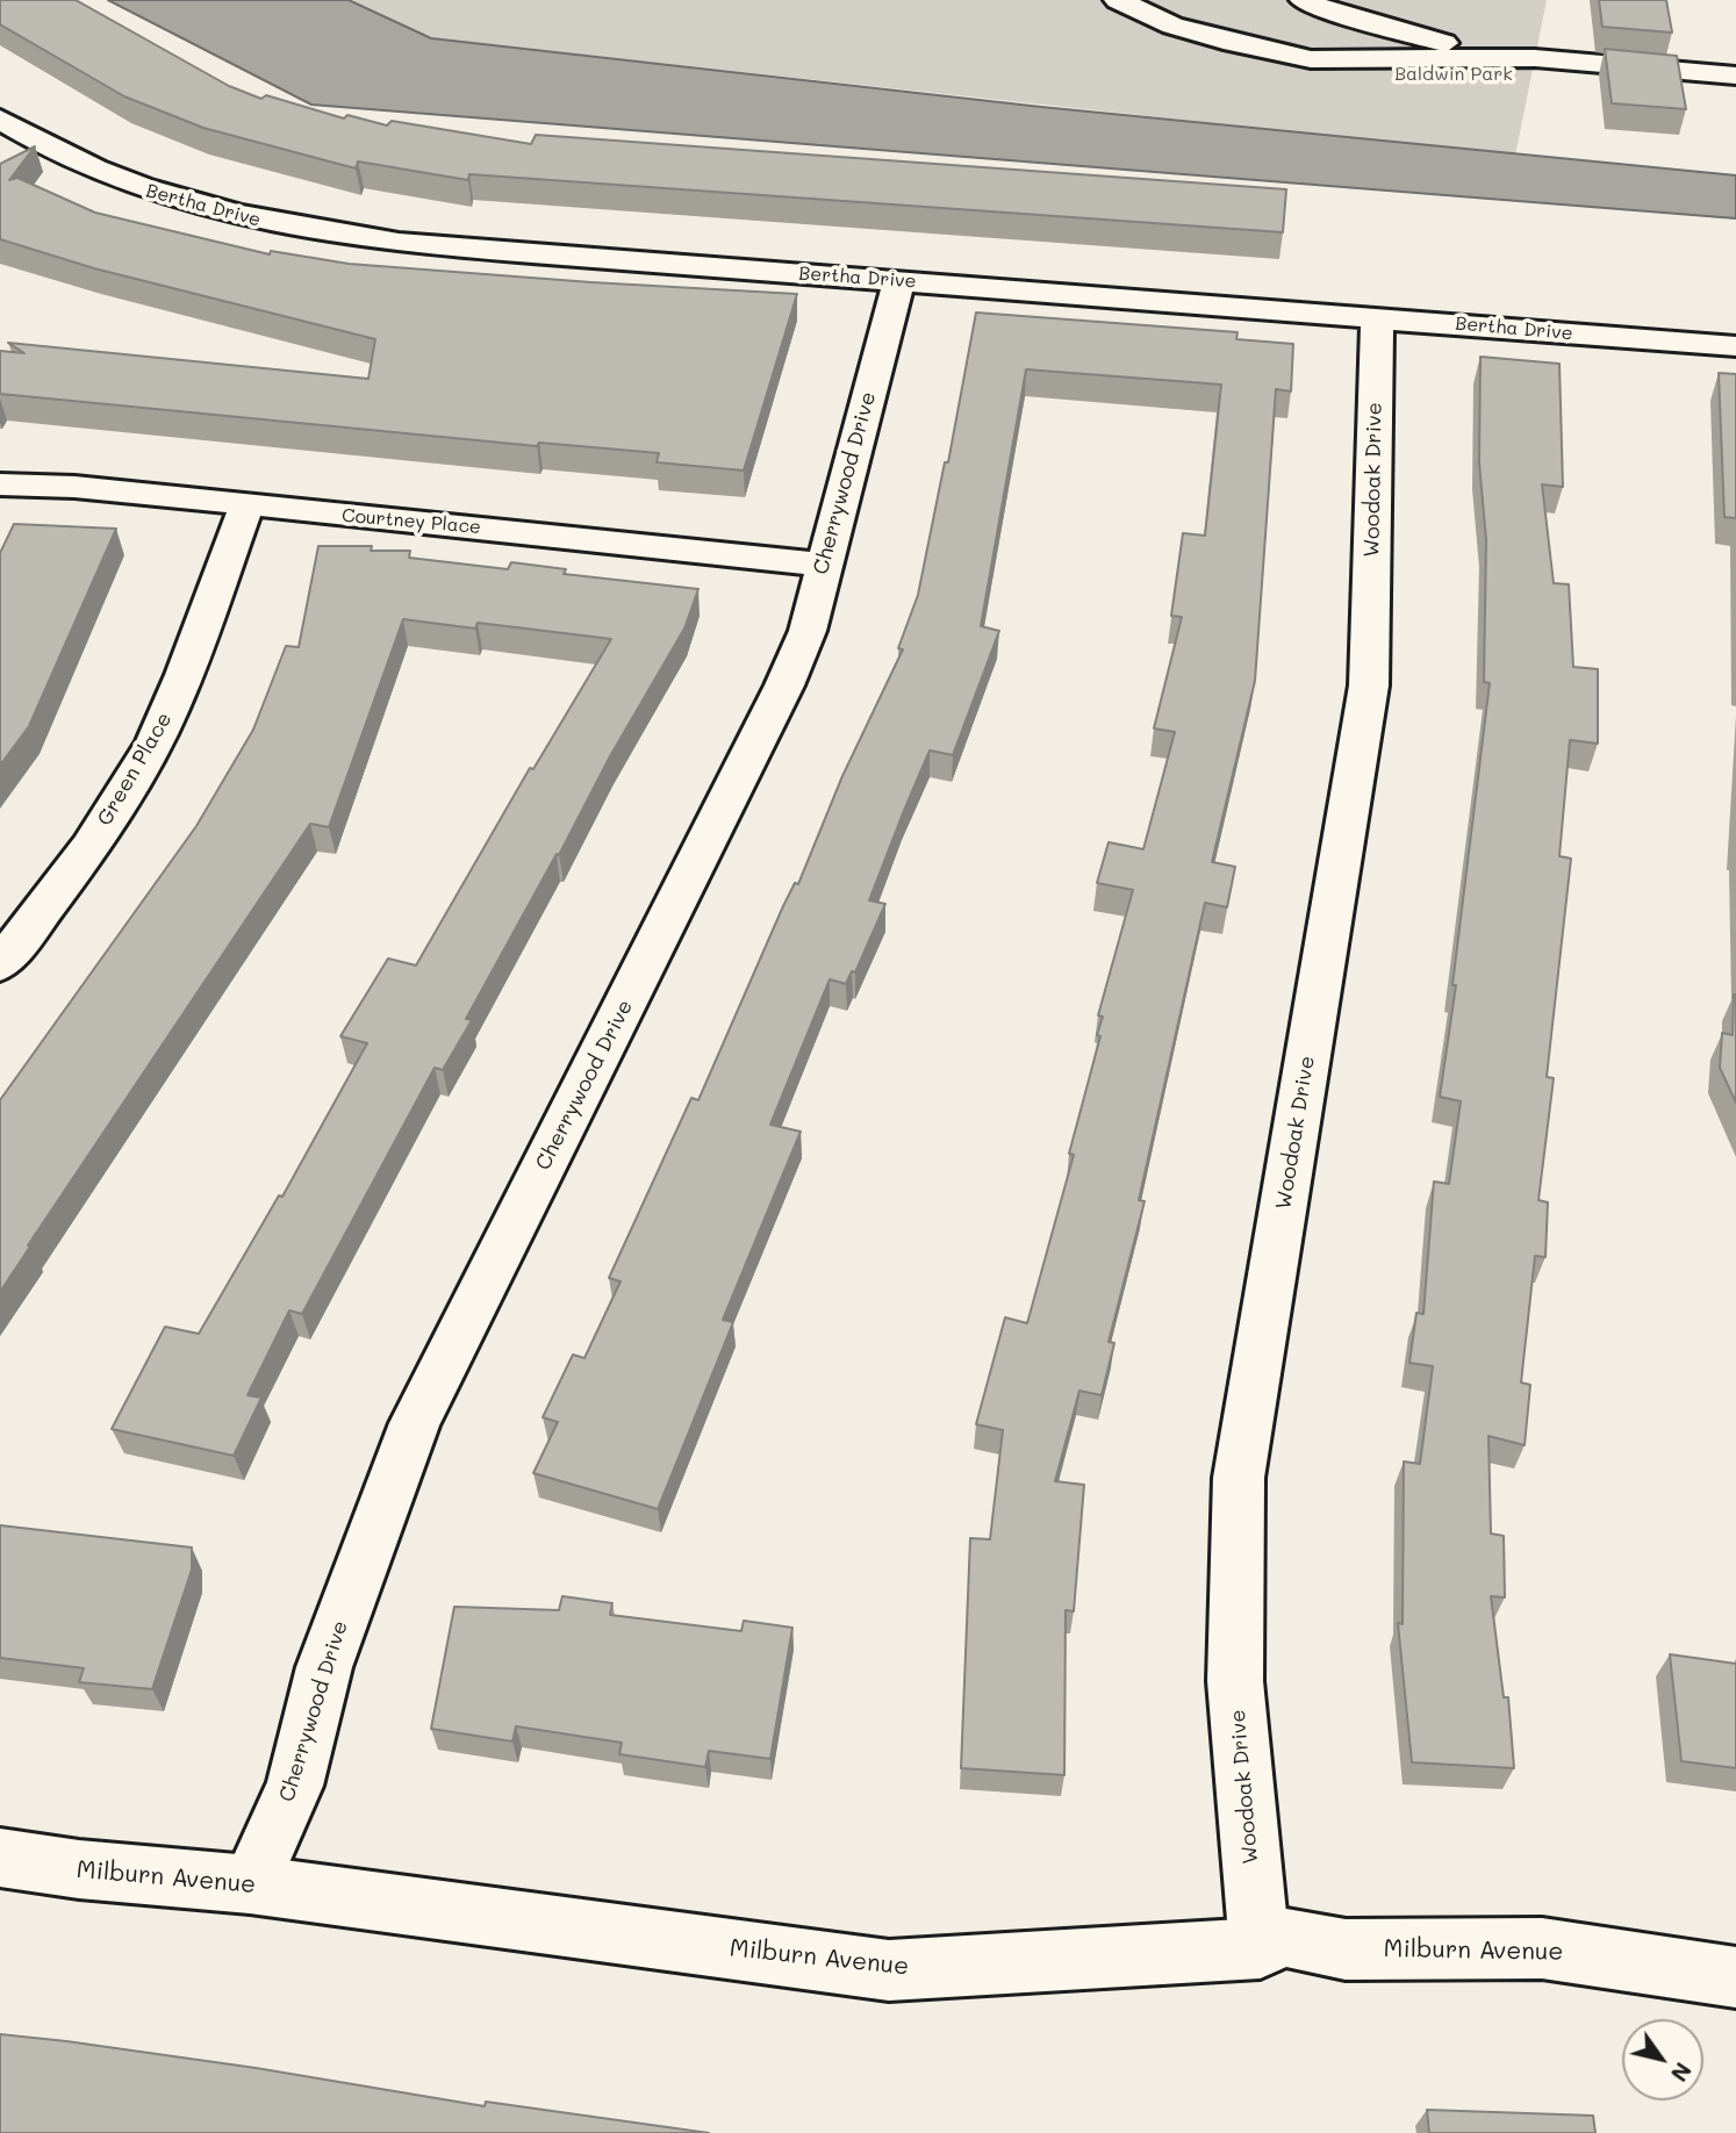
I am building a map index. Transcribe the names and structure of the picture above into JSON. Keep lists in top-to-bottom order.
{
  "streets": {
    "street": [
      "Bertha Drive",
      "Woodoak Drive",
      "Cherrywood Drive",
      "Courtney Place",
      "Green Place",
      "Milburn Avenue"
    ]
  },
  "crossings": [
    ["Bertha Drive", "Woodoak Drive"],
    ["Bertha Drive", "Cherrywood Drive"],
    ["Woodoak Drive", "Milburn Avenue"],
    ["Cherrywood Drive", "Courtney Place"],
    ["Cherrywood Drive", "Milburn Avenue"],
    ["Courtney Place", "Green Place"]
  ],
  "parks": ["Baldwin Park"],
  "north": "bottom right"
}
